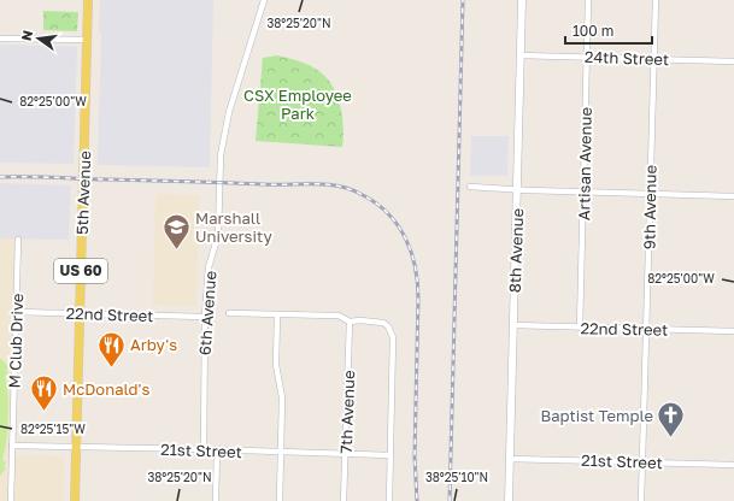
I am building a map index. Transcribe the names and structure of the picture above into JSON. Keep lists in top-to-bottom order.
{
  "streets": {
    "main road": ["5th Avenue", "8th Avenue", "US 60"],
    "street": [
      "24th Street",
      "Artisan Avenue",
      "9th Avenue",
      "6th Avenue",
      "22nd Street",
      "M Club Drive",
      "7th Avenue",
      "21st Street"
    ]
  },
  "crossings": [
    ["24th Street", "Artisan Avenue"],
    ["24th Street", "9th Avenue"],
    ["24th Street", "8th Avenue"],
    ["Artisan Avenue", "22nd Street"],
    ["5th Avenue", "22nd Street"],
    ["5th Avenue", "21st Street"],
    ["9th Avenue", "22nd Street"],
    ["9th Avenue", "21st Street"],
    ["8th Avenue", "22nd Street"],
    ["8th Avenue", "21st Street"],
    ["6th Avenue", "22nd Street"],
    ["6th Avenue", "21st Street"],
    ["22nd Street", "M Club Drive"],
    ["M Club Drive", "21st Street"],
    ["7th Avenue", "21st Street"]
  ],
  "parks": ["CSX Employee Park"],
  "places": {
    "school or university": ["Marshall University"],
    "restaurant": ["Arby's", "McDonald's"],
    "church": ["Baptist Temple"]
  },
  "scale_bar": "100 m",
  "north": "left",
  "coordinates": [
    "38°25'20\"N",
    "82°25'00\"W",
    "82°25'15\"W",
    "38°25'10\"N"
  ]
}
